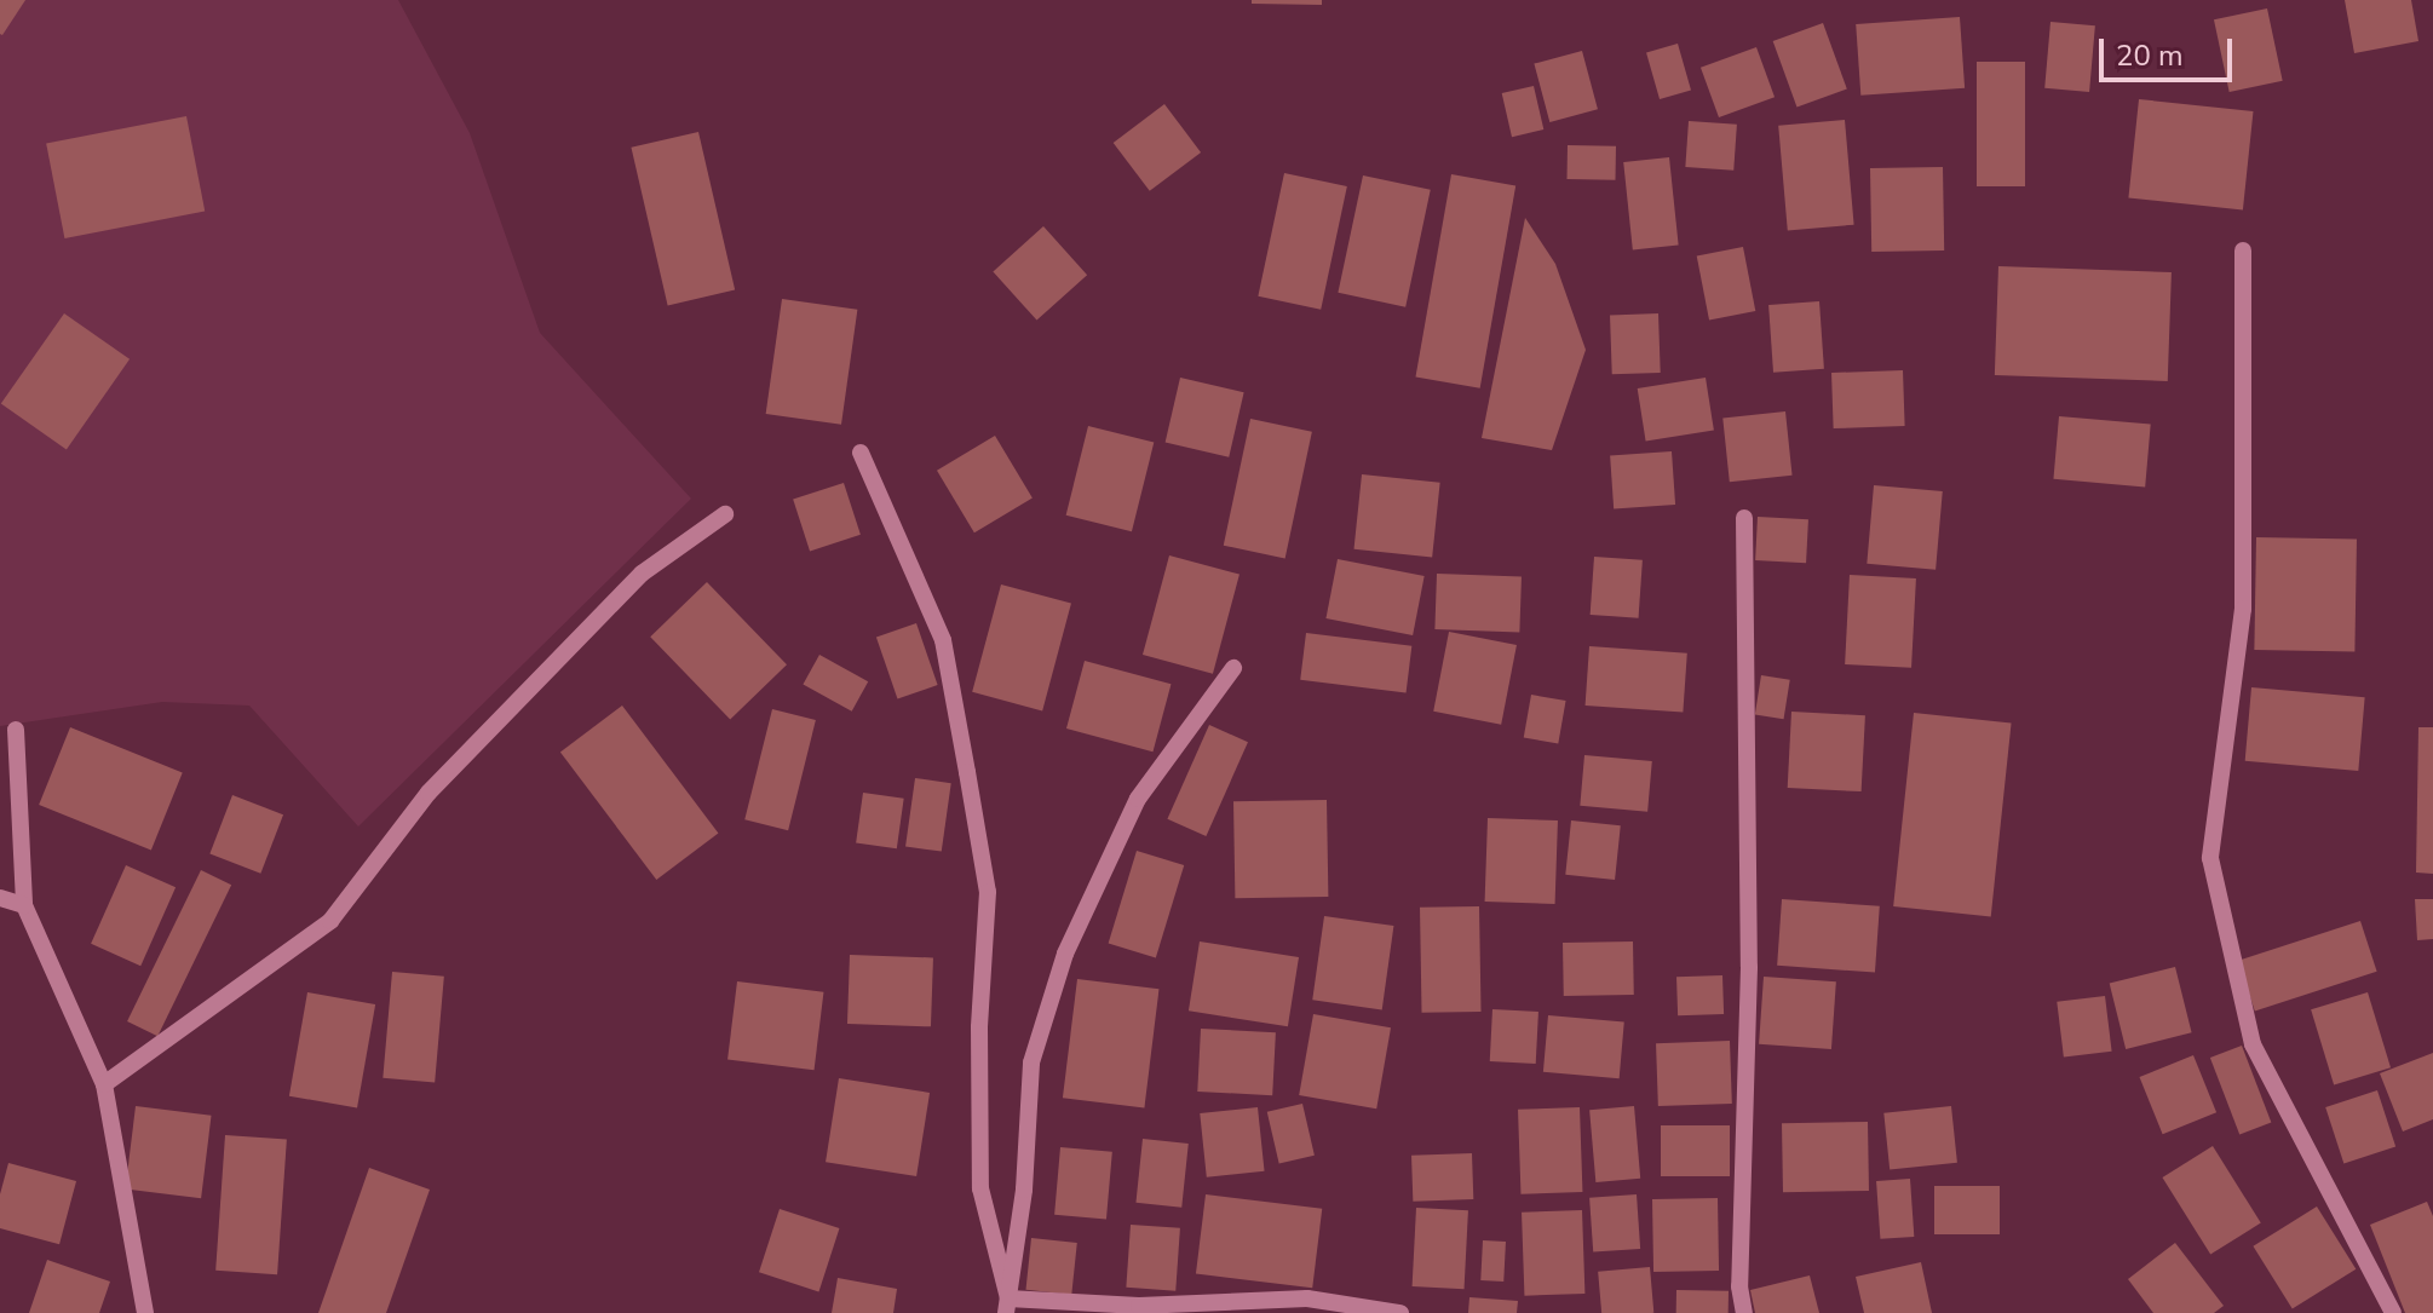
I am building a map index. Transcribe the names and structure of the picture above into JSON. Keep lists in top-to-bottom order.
{
  "scale_bar": "20 m"
}
